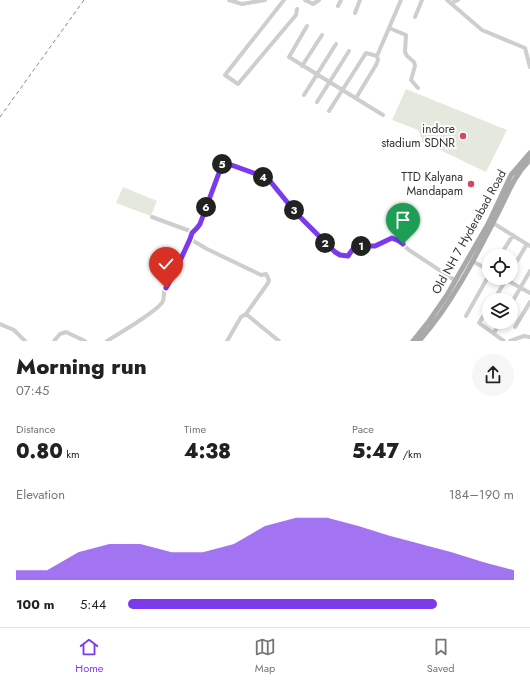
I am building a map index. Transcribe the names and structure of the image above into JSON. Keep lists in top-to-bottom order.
{
  "streets": {
    "main road": ["Old NH 7 Hyderabad Road"]
  },
  "places": ["indore stadium SDNR", "TTD Kalyana Mandapam"],
  "page": {
    "pins": [
      "5",
      "4",
      "6",
      "3",
      "2",
      "1"
    ],
    "heading": ["Morning run", "07:45"],
    "stats": [
      ["Distance", "0.80 km"],
      ["Time", "4:38"],
      ["Pace", "5:47 /km"]
    ],
    "chart": ["Elevation", "184–190 m"],
    "list": [
      {
        "name": "100 m",
        "note": "5:44"
      }
    ],
    "tabs": ["Home", "Map", "Saved"]
  }
}
